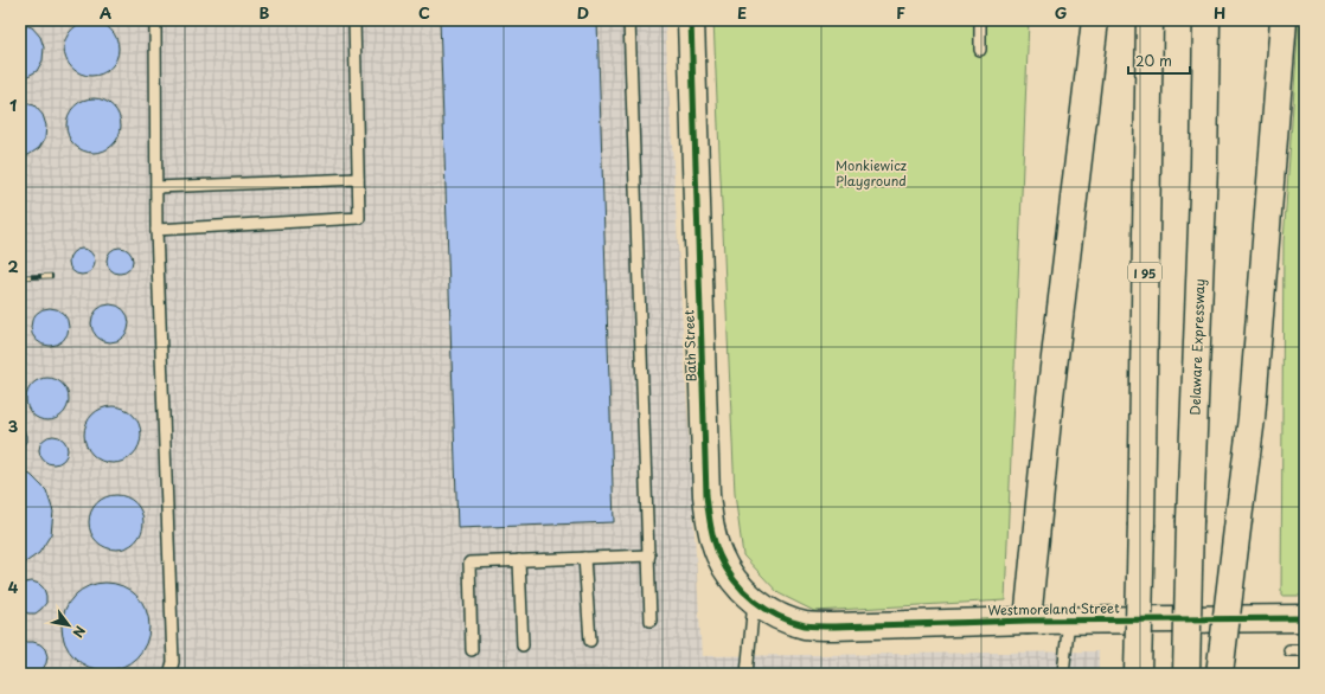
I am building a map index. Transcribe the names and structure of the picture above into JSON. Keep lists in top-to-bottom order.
{
  "streets": {
    "main road": [
      "I 95",
      "Bath Street",
      "Delaware Expressway",
      "Westmoreland Street"
    ]
  },
  "crossings": [
    ["Bath Street", "Westmoreland Street"]
  ],
  "parks": ["Monkiewicz Playground"],
  "scale_bar": "20 m",
  "north": "bottom right",
  "grid": {
    "columns": [
      "A",
      "B",
      "C",
      "D",
      "E",
      "F",
      "G",
      "H"
    ],
    "rows": [
      "1",
      "2",
      "3",
      "4"
    ]
  }
}
